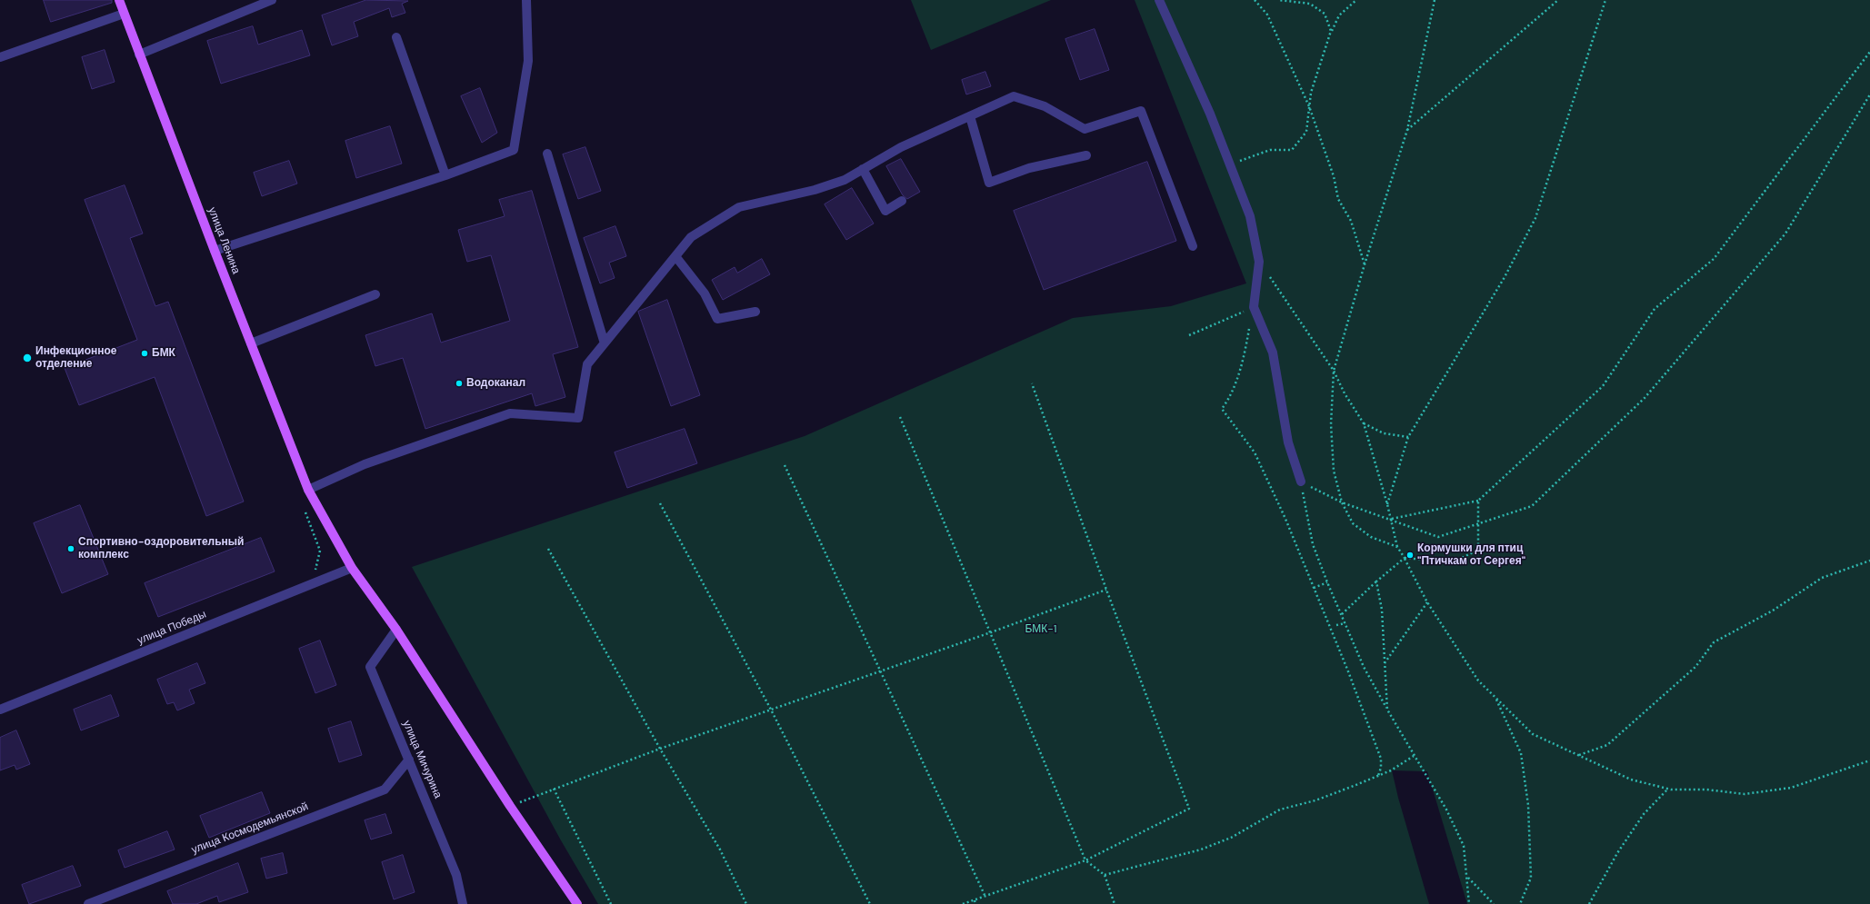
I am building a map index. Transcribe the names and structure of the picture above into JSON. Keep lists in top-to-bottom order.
{
  "streets": {
    "main road": ["улица Ленина"],
    "street": ["улица Победы", "улица Мичурина", "улица Космодемьянской"]
  },
  "crossings": [
    ["улица Ленина", "улица Победы"],
    ["улица Ленина", "улица Мичурина"],
    ["улица Мичурина", "улица Космодемьянской"]
  ],
  "parks": ["БМК-1"],
  "places": [
    "БМК",
    "Инфекционное отделение",
    "Водоканал",
    "Спортивно-оздоровительный комплекс",
    "Кормушки для птиц \"Птичкам от Сергея\""
  ]
}
